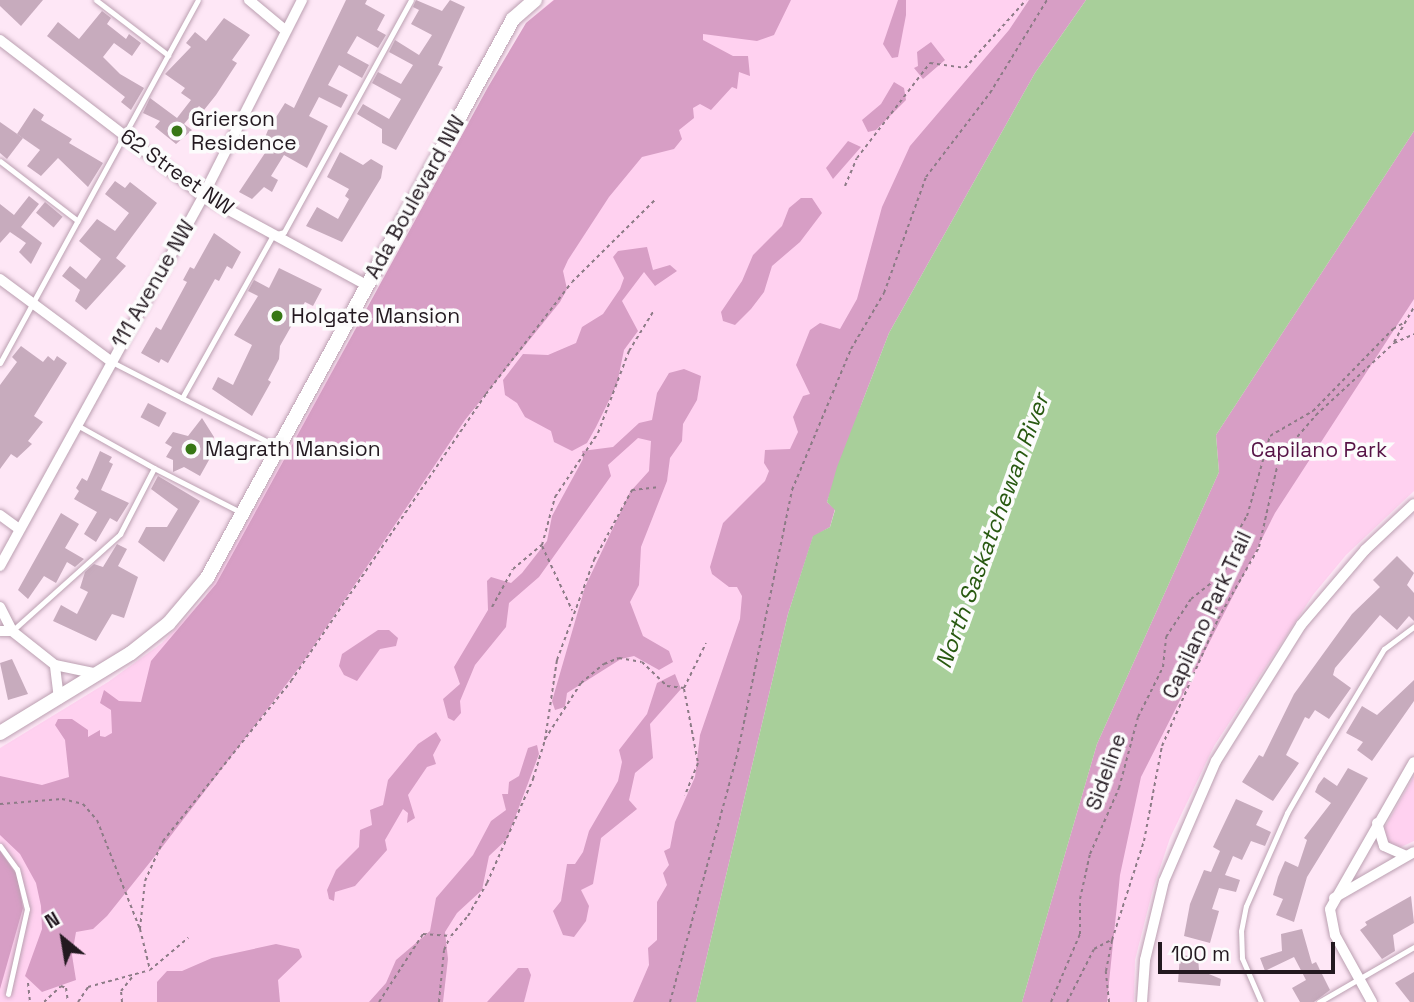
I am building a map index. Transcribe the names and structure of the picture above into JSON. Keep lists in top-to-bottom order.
{
  "streets": {
    "street": ["62 Street NW", "Ada Boulevard NW", "111 Avenue NW"],
    "path": ["Capilano Park Trail", "Sideline"]
  },
  "crossings": [
    ["62 Street NW", "Ada Boulevard NW"],
    ["62 Street NW", "111 Avenue NW"]
  ],
  "water": ["North Saskatchewan River"],
  "parks": ["Capilano Park"],
  "places": ["Grierson Residence", "Holgate Mansion", "Magrath Mansion"],
  "scale_bar": "100 m",
  "north": "top left"
}
